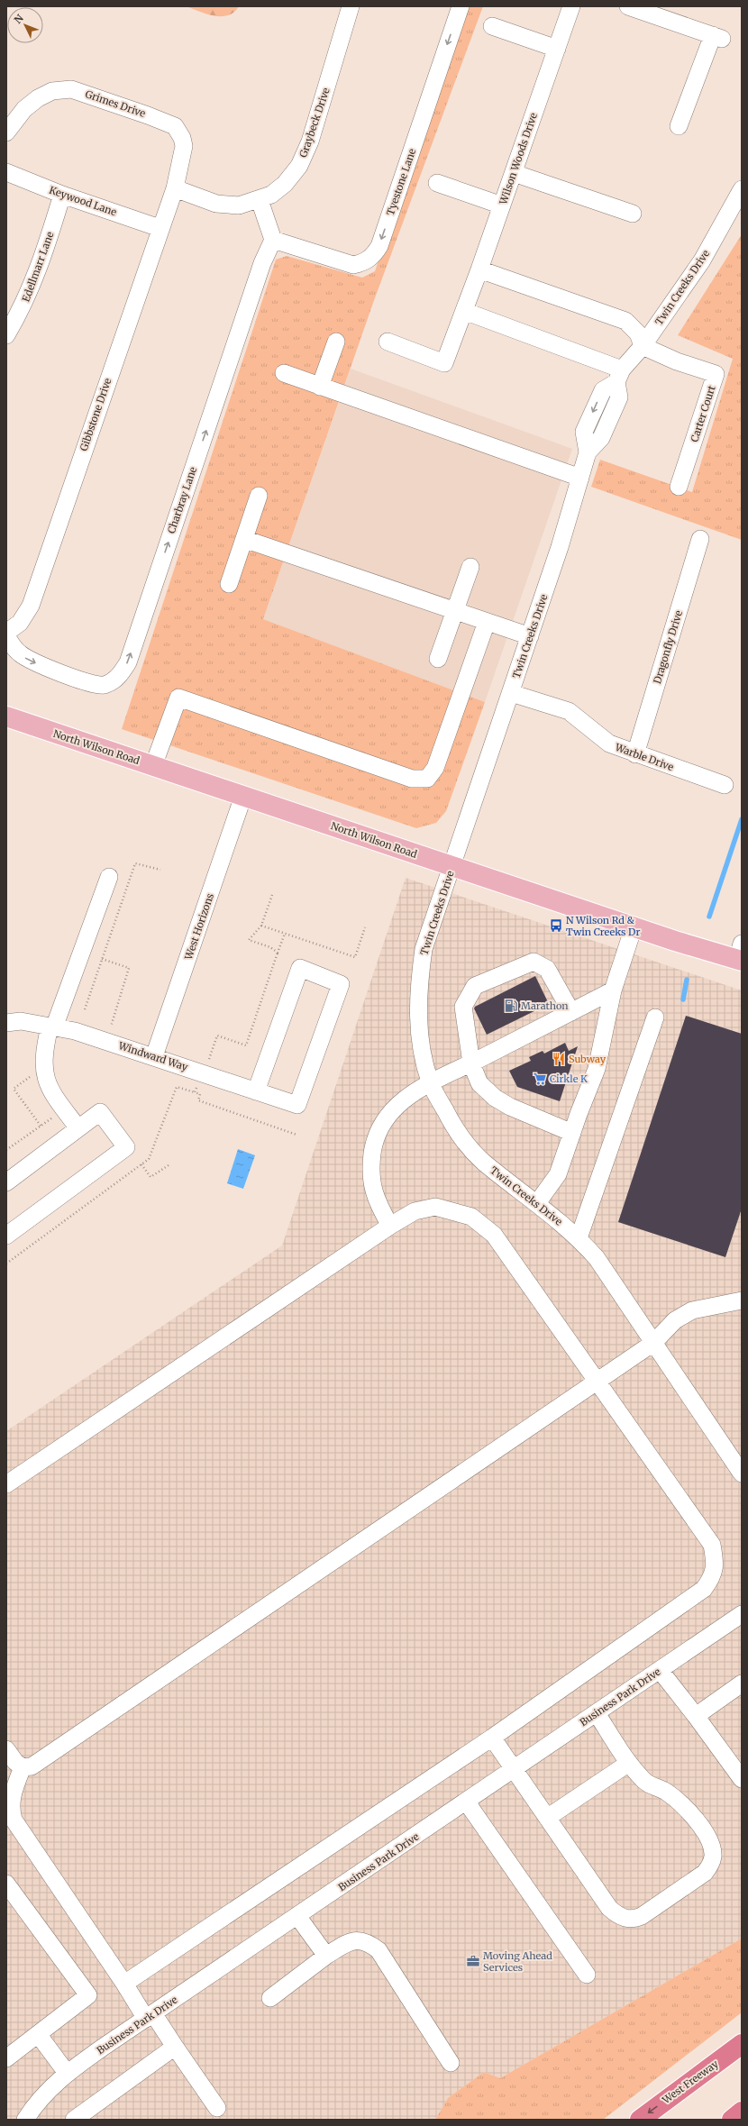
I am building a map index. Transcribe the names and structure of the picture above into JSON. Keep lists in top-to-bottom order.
{
  "streets": {
    "highway": ["West Freeway"],
    "main road": ["North Wilson Road"],
    "street": [
      "Grimes Drive",
      "Graybeck Drive",
      "Wilson Woods Drive",
      "Tyestone Lane",
      "Keywood Lane",
      "Edellmarr Lane",
      "Twin Creeks Drive",
      "Carter Court",
      "Gibbstone Drive",
      "Charbray Lane",
      "Dragonfly Drive",
      "Warble Drive",
      "West Horizons",
      "Windward Way",
      "Business Park Drive"
    ]
  },
  "crossings": [
    ["Grimes Drive", "Graybeck Drive"],
    ["Grimes Drive", "Gibbstone Drive"],
    ["Graybeck Drive", "Gibbstone Drive"],
    ["Tyestone Lane", "Charbray Lane"],
    ["Keywood Lane", "Edellmarr Lane"],
    ["Keywood Lane", "Gibbstone Drive"],
    ["Twin Creeks Drive", "Carter Court"],
    ["Twin Creeks Drive", "North Wilson Road"],
    ["Twin Creeks Drive", "Warble Drive"],
    ["Dragonfly Drive", "Warble Drive"],
    ["North Wilson Road", "West Horizons"],
    ["West Horizons", "Windward Way"]
  ],
  "one_way": ["Tyestone Lane", "Charbray Lane", "West Freeway"],
  "places": {
    "bus stop": ["N Wilson Rd & Twin Creeks Dr"],
    "fuel station": ["Marathon"],
    "restaurant": ["Subway"],
    "supermarket": ["Cirkle K"],
    "office": ["Moving Ahead Services"]
  },
  "north": "top left"
}
